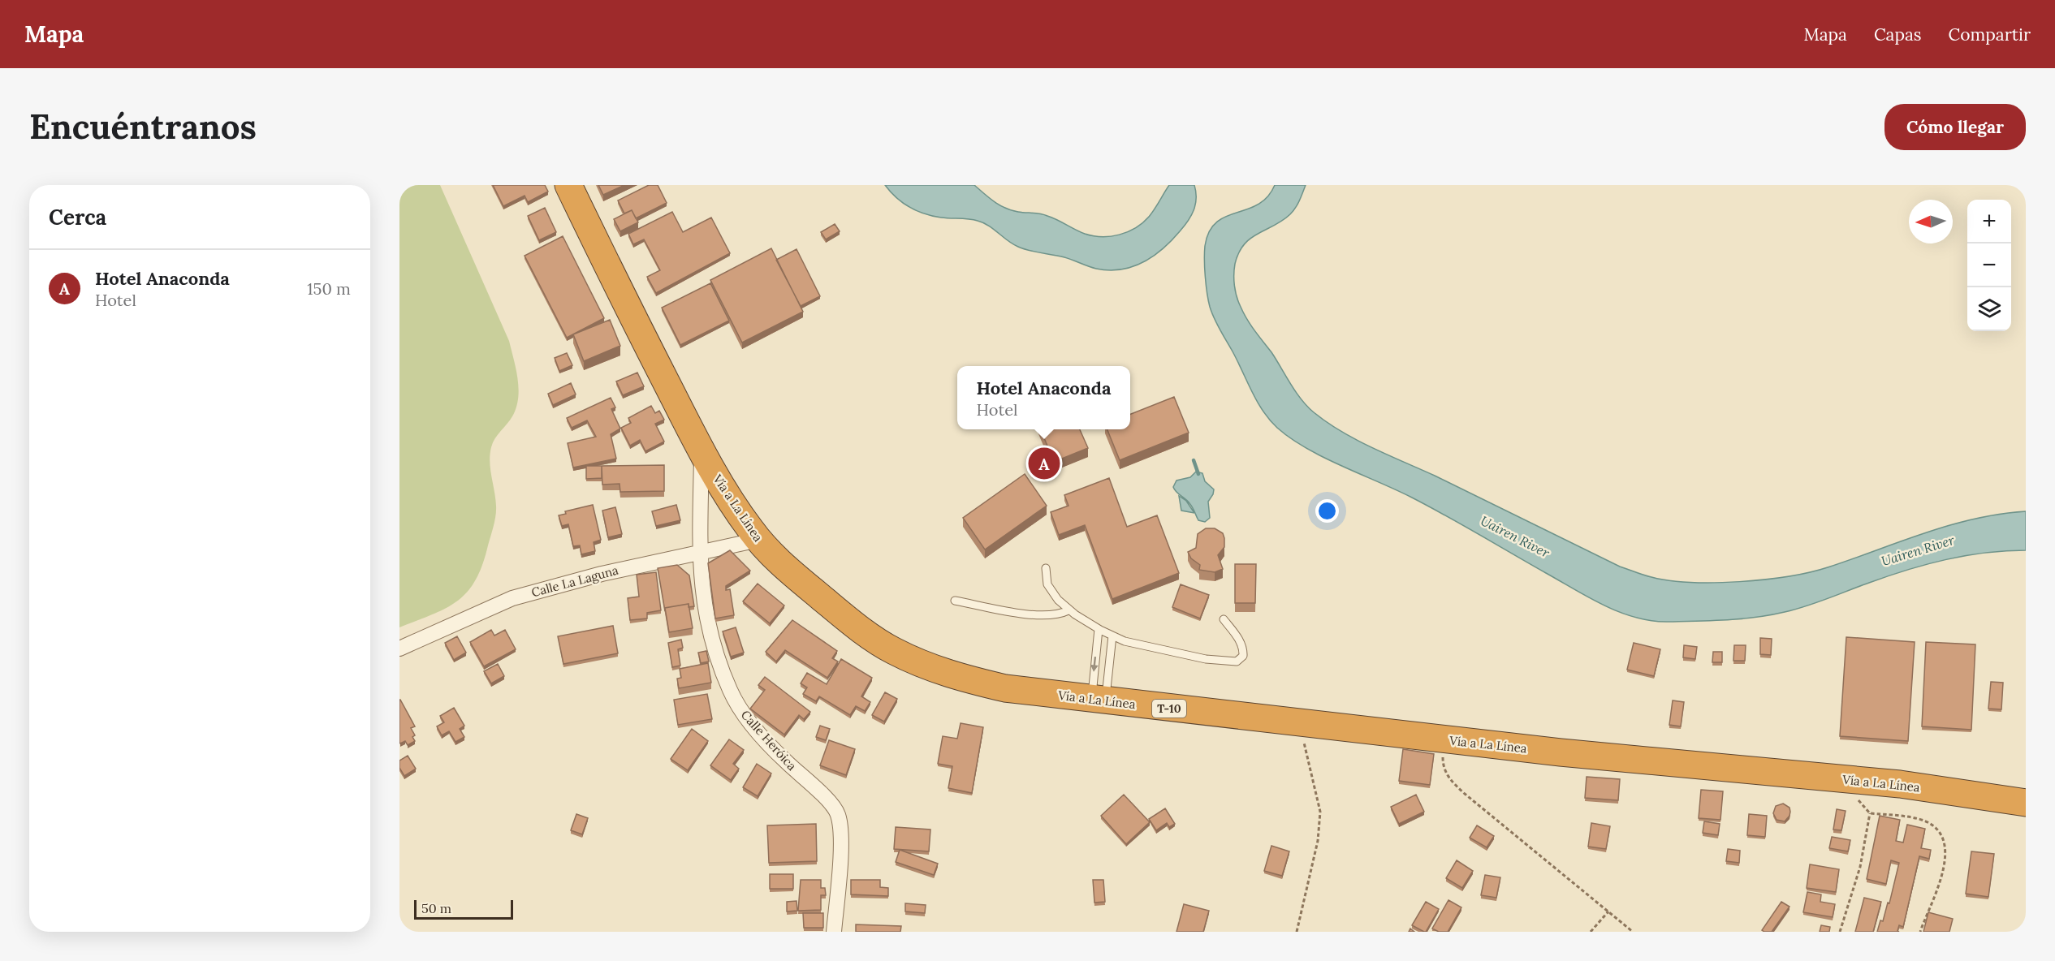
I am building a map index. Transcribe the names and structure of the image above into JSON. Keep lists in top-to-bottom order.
{
  "streets": {
    "highway": ["Vía a La Línea", "T-10"],
    "street": ["Calle La Laguna", "Calle Heróica"]
  },
  "crossings": [
    ["Vía a La Línea", "Calle La Laguna"],
    ["Vía a La Línea", "Calle Heróica"],
    ["Calle La Laguna", "Calle Heróica"]
  ],
  "water": ["Uairen River"],
  "scale_bar": "50 m",
  "north": "left",
  "page": {
    "header": "Mapa",
    "nav": ["Mapa", "Capas", "Compartir"],
    "buttons": "Cómo llegar",
    "title": "Encuéntranos",
    "heading": "Cerca",
    "map_buttons": ["+", "−"],
    "list": [
      {
        "mark": "A",
        "name": "Hotel Anaconda",
        "note": "Hotel",
        "value": "150 m"
      }
    ],
    "popup": ["Hotel Anaconda", "Hotel"],
    "pins": "A",
    "scale": "50 m"
  }
}
